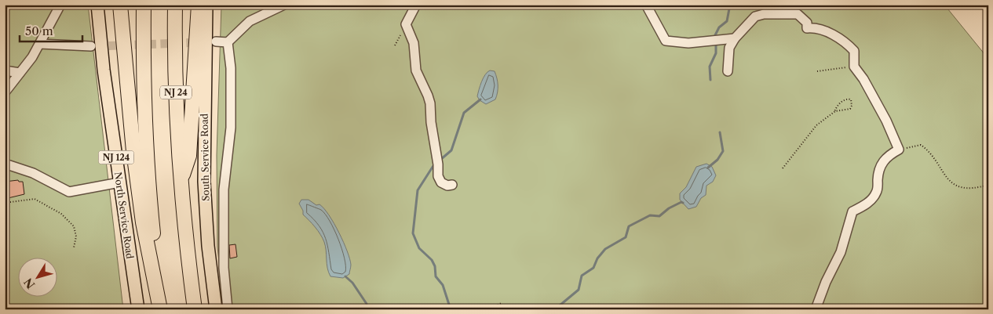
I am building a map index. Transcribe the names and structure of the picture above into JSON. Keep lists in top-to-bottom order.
{
  "streets": {
    "highway": ["NJ 24"],
    "main road": ["NJ 124", "South Service Road", "North Service Road"]
  },
  "scale_bar": "50 m",
  "north": "bottom left"
}
